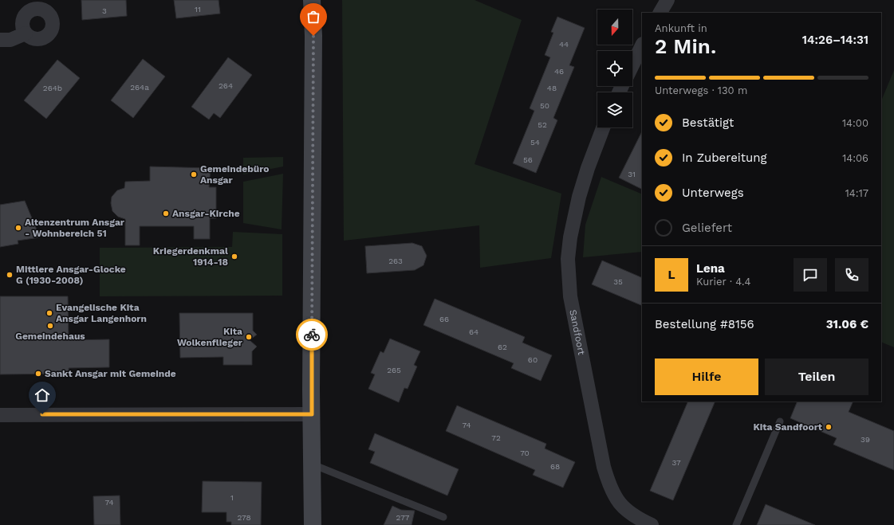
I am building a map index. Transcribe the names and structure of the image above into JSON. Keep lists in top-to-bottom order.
{
  "streets": {
    "street": ["Sandfoort"]
  },
  "places": [
    "Gemeindebüro Ansgar",
    "Ansgar-Kirche",
    "Altenzentrum Ansgar - Wohnbereich 51",
    "Kriegerdenkmal 1914-18",
    "Mittlere Ansgar-Glocke G (1930-2008)",
    "Evangelische Kita Ansgar Langenhorn",
    "Gemeindehaus",
    "Kita Wolkenflieger",
    "Sankt Ansgar mit Gemeinde",
    "Kita Sandfoort"
  ],
  "house_numbers": [
    "11",
    "3",
    "44",
    "46",
    "264",
    "264a",
    "264b",
    "48",
    "50",
    "52",
    "54",
    "56",
    "31",
    "263",
    "35",
    "66",
    "64",
    "62",
    "60",
    "265",
    "74",
    "72",
    "39",
    "70",
    "37",
    "68",
    "1",
    "74",
    "278",
    "277"
  ],
  "north": "bottom",
  "page": {
    "heading": ["2 Min.", "Ankunft in", "14:26–14:31"],
    "panel": [
      "Lena",
      "Kurier · 4.4",
      "Bestellung #8156",
      "31.06 €"
    ],
    "bar": "Unterwegs · 130 m",
    "list": [
      ["Bestätigt", "14:00"],
      ["In Zubereitung", "14:06"],
      ["Unterwegs", "14:17"],
      "Geliefert"
    ],
    "round": "L",
    "buttons": ["Hilfe", "Teilen"]
  }
}
